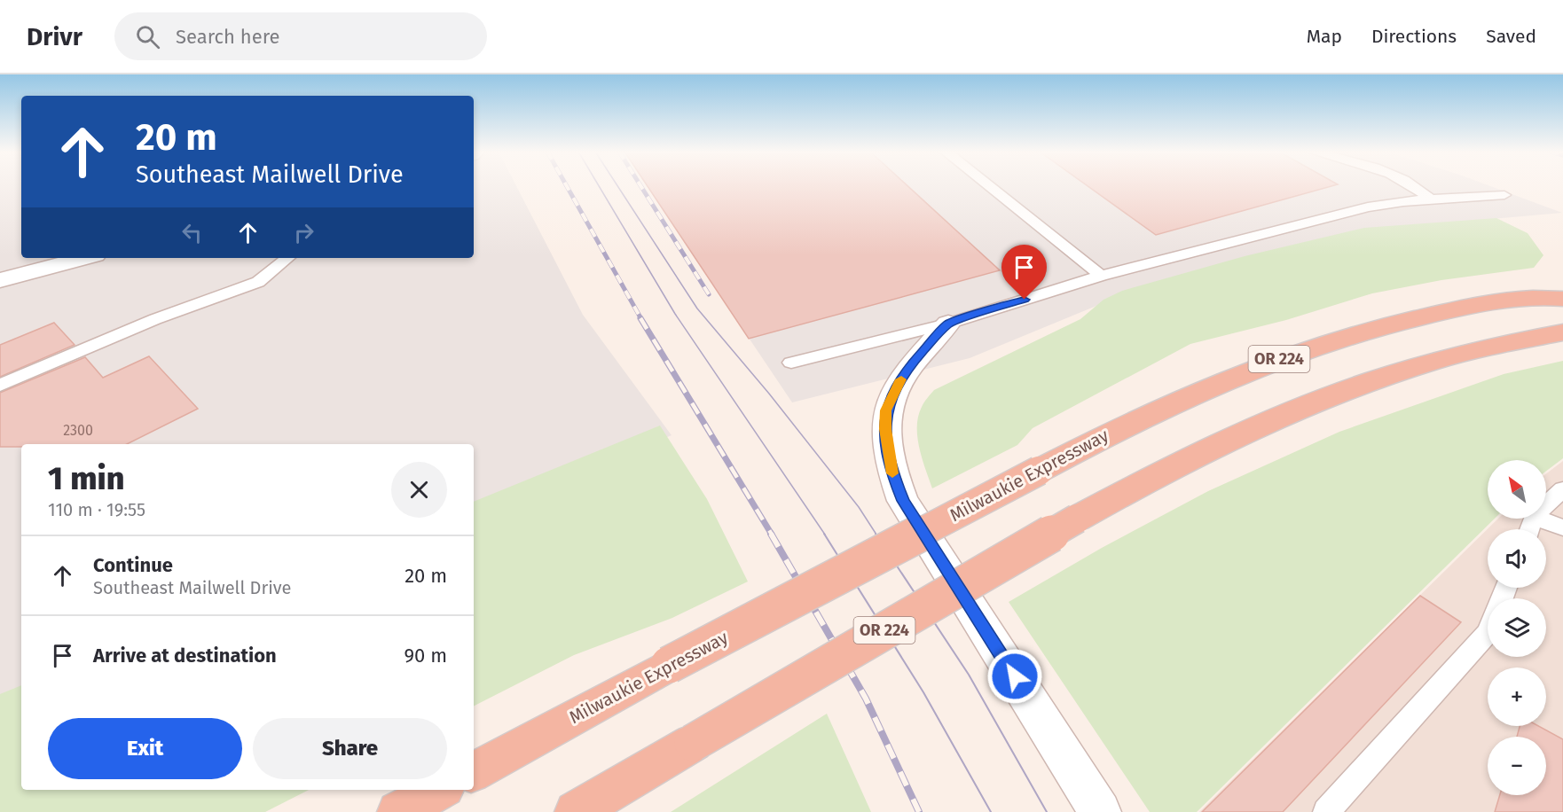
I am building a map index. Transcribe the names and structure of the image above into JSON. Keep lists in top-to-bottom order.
{
  "streets": {
    "highway": ["OR 224", "Milwaukie Expressway"]
  },
  "house_numbers": ["2300"],
  "north": "top left",
  "page": {
    "header": "Drivr",
    "search": "Search here",
    "nav": ["Map", "Directions", "Saved"],
    "turn": ["20 m", "Southeast Mailwell Drive"],
    "heading": ["1 min", "110 m · 19:55"],
    "map_buttons": ["+", "−"],
    "list": [
      {
        "name": "Continue",
        "note": "Southeast Mailwell Drive",
        "value": "20 m"
      },
      {
        "name": "Arrive at destination",
        "value": "90 m"
      }
    ],
    "buttons": ["Exit", "Share"]
  }
}
